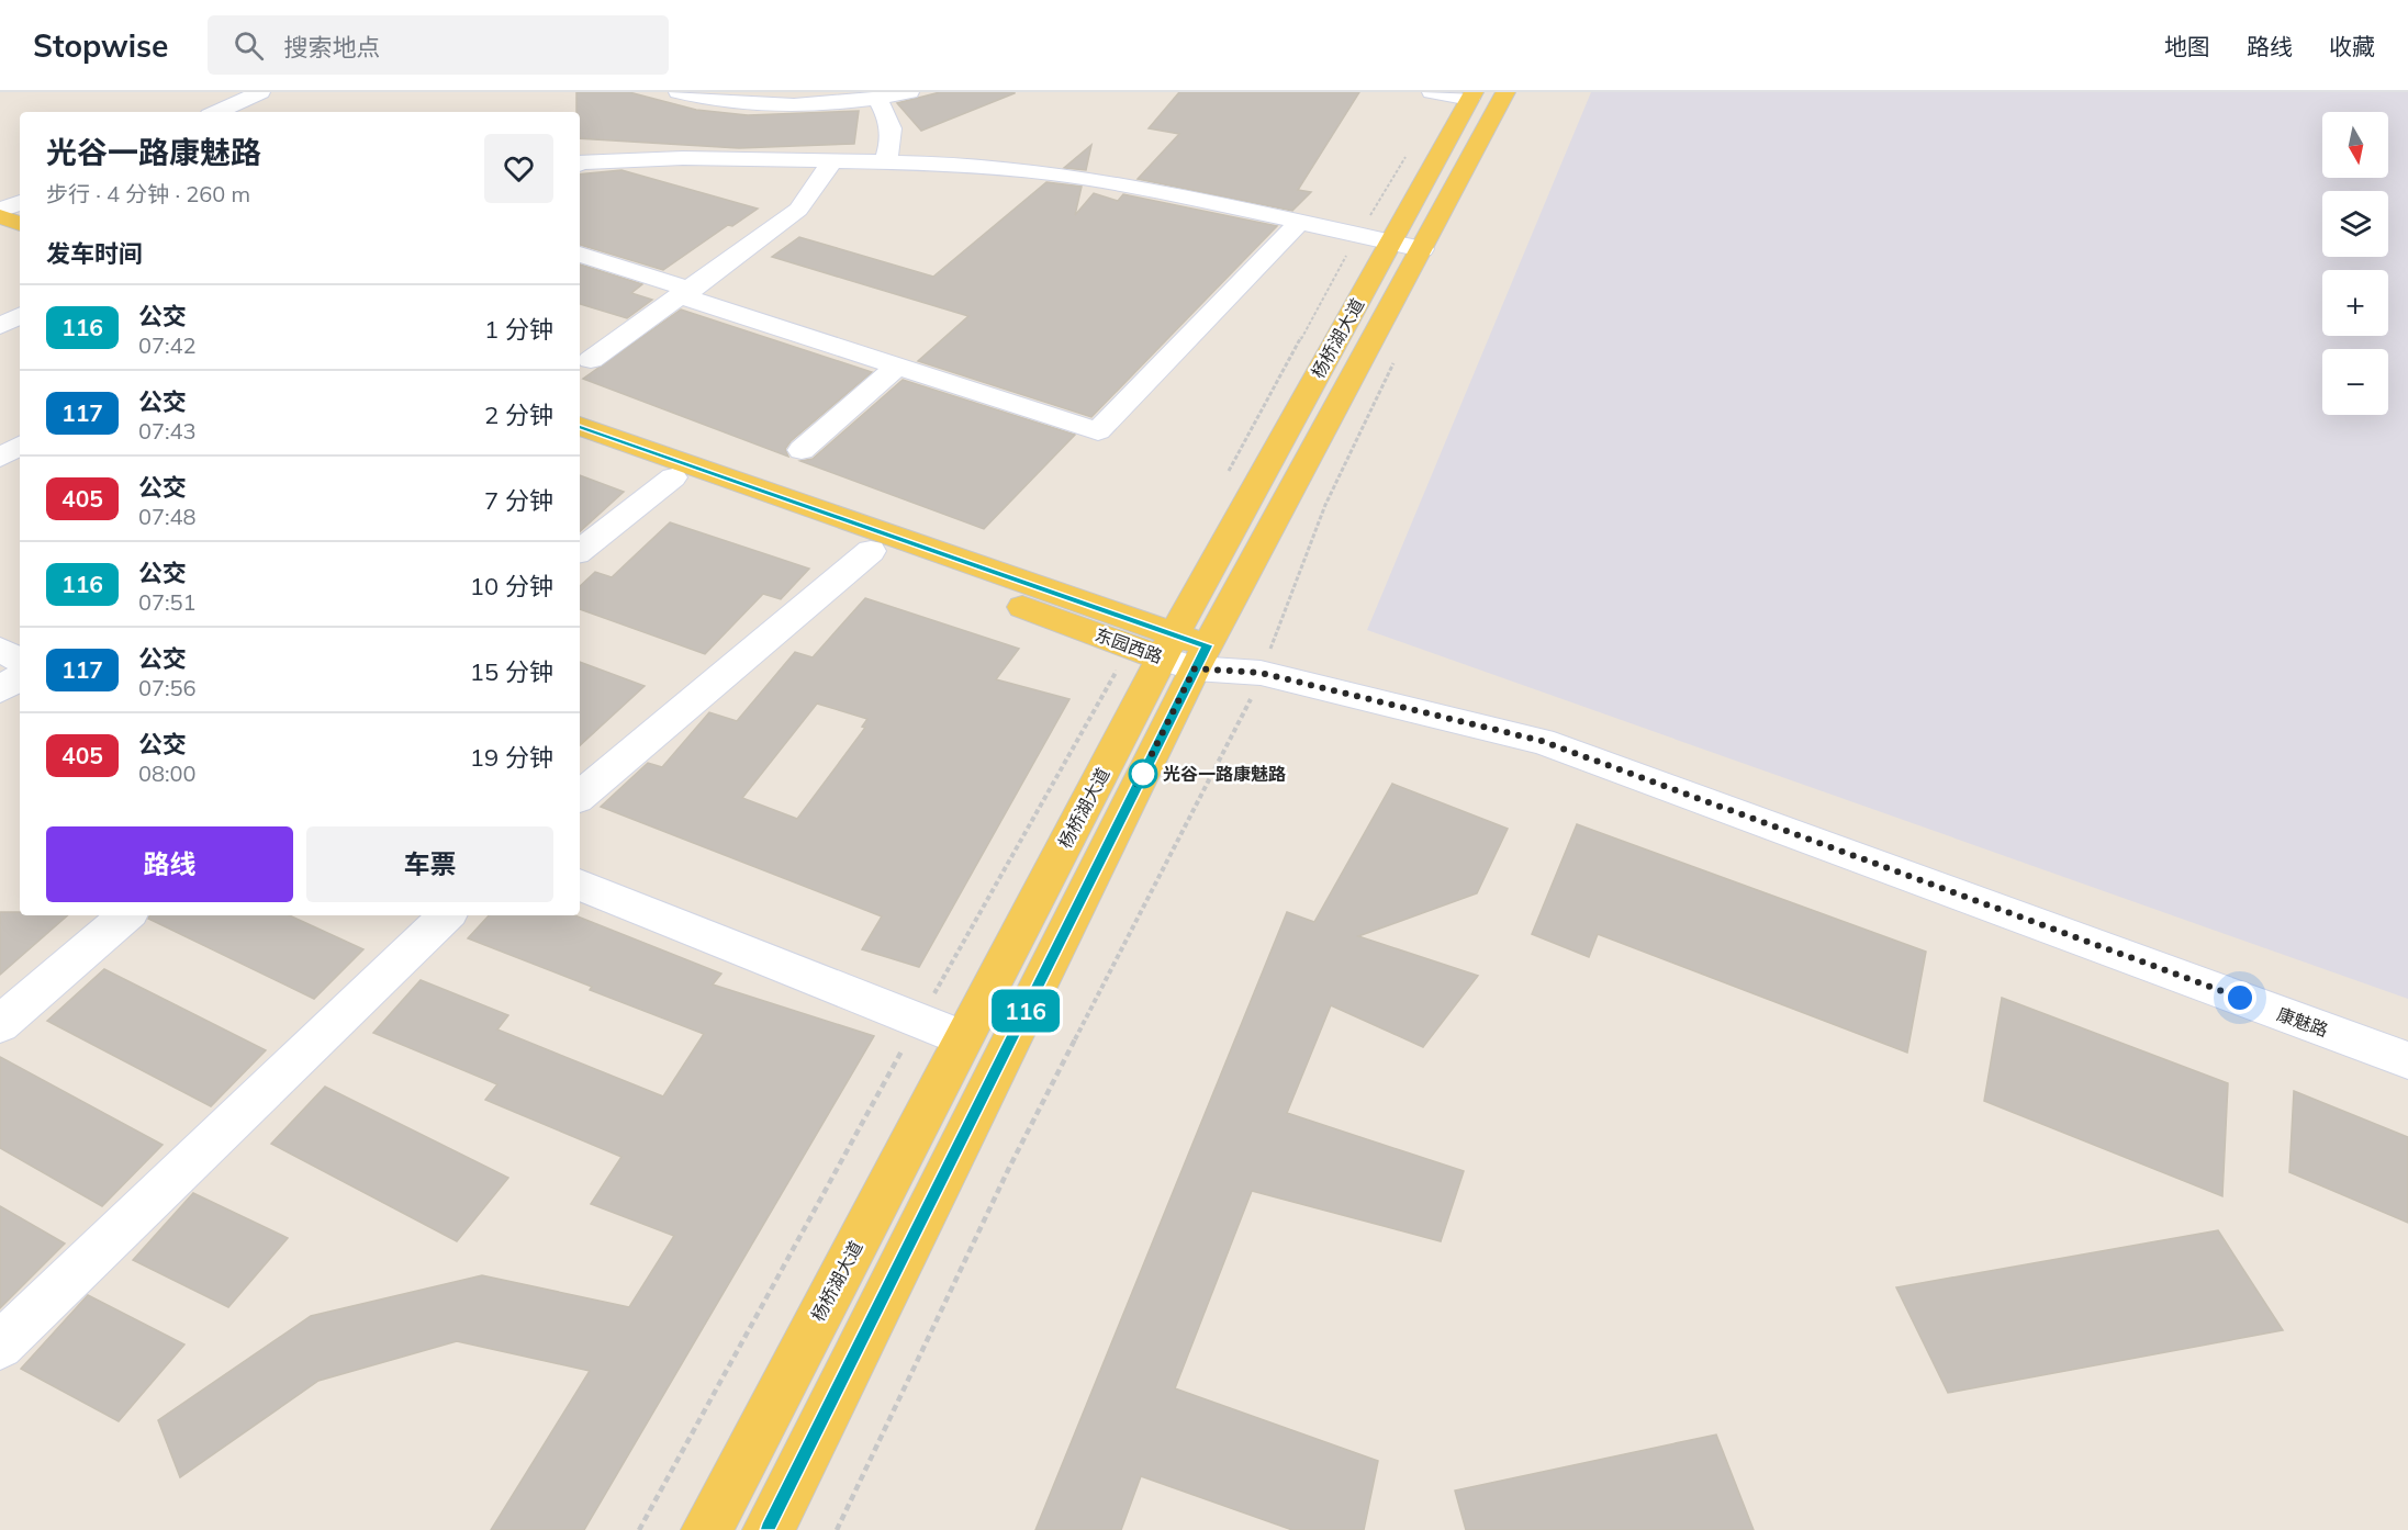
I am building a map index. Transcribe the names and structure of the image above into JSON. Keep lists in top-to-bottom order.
{
  "streets": {
    "main road": ["杨桥湖大道", "东园西路"],
    "street": ["康魅路"]
  },
  "crossings": [
    ["杨桥湖大道", "东园西路"],
    ["东园西路", "康魅路"]
  ],
  "places": ["光谷一路康魅路"],
  "lines": ["bus line 116"],
  "north": "bottom",
  "page": {
    "header": "Stopwise",
    "search": "搜索地点",
    "nav": ["地图", "路线", "收藏"],
    "on_map": "116",
    "map_buttons": ["+", "−"],
    "heading": [
      ["光谷一路康魅路", "步行 · 4 分钟 · 260 m"],
      "发车时间"
    ],
    "list": [
      {
        "mark": "116",
        "name": "公交",
        "note": "07:42",
        "value": "1 分钟"
      },
      {
        "mark": "117",
        "name": "公交",
        "note": "07:43",
        "value": "2 分钟"
      },
      {
        "mark": "405",
        "name": "公交",
        "note": "07:48",
        "value": "7 分钟"
      },
      {
        "mark": "116",
        "name": "公交",
        "note": "07:51",
        "value": "10 分钟"
      },
      {
        "mark": "117",
        "name": "公交",
        "note": "07:56",
        "value": "15 分钟"
      },
      {
        "mark": "405",
        "name": "公交",
        "note": "08:00",
        "value": "19 分钟"
      }
    ],
    "buttons": ["路线", "车票"]
  }
}
